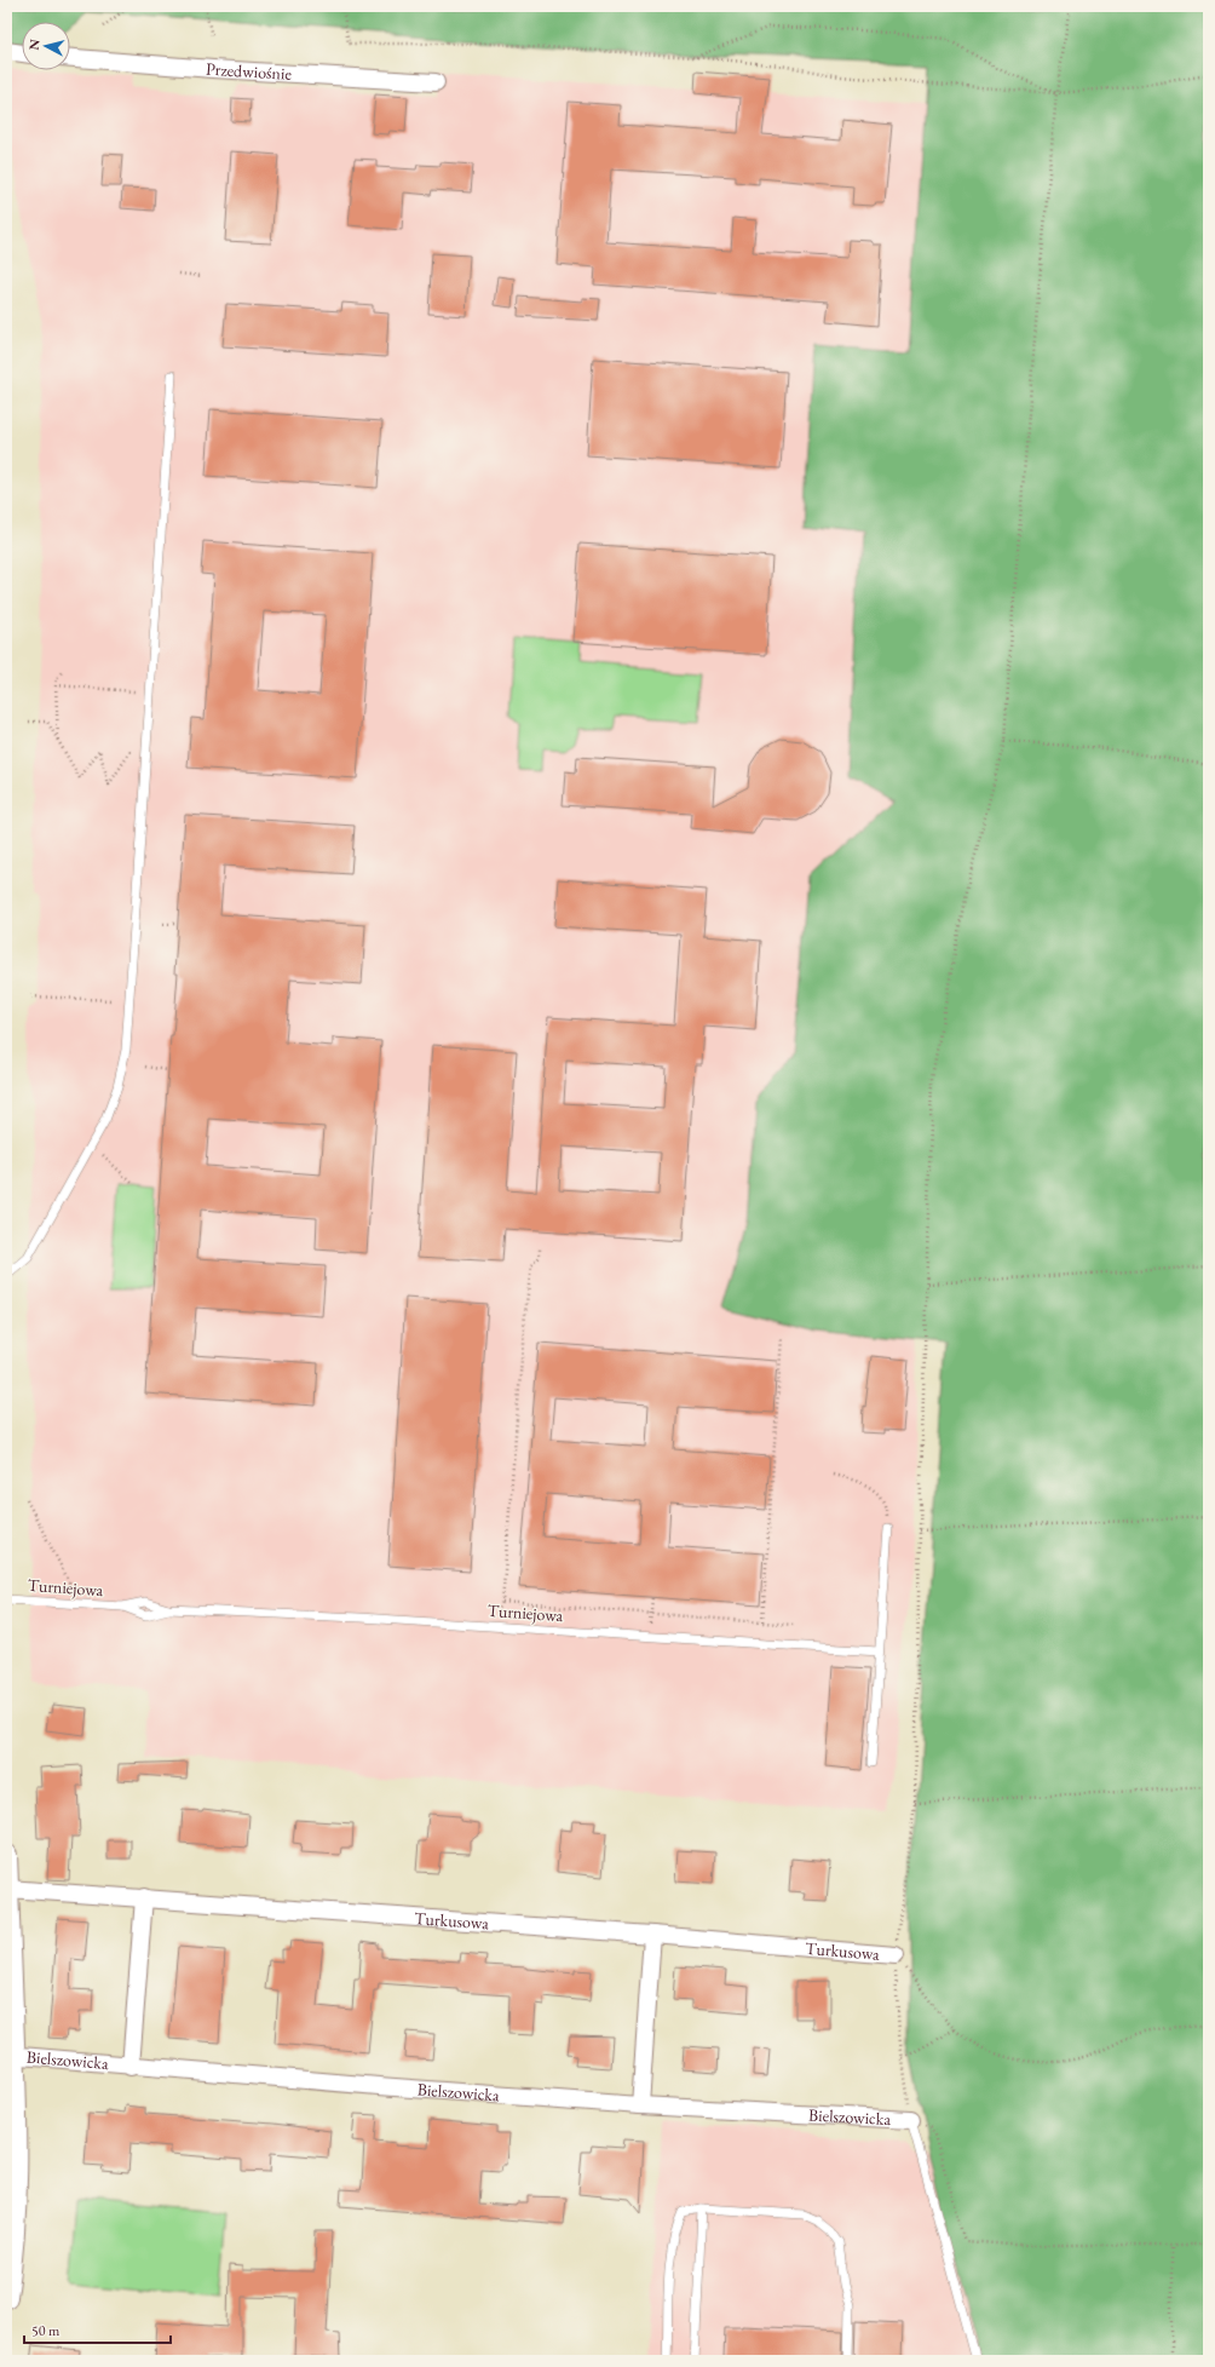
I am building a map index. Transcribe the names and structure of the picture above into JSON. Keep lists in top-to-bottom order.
{
  "streets": {
    "street": ["Przedwiośnie", "Turkusowa", "Bielszowicka"],
    "lane": ["Turniejowa"]
  },
  "scale_bar": "50 m",
  "north": "left"
}
